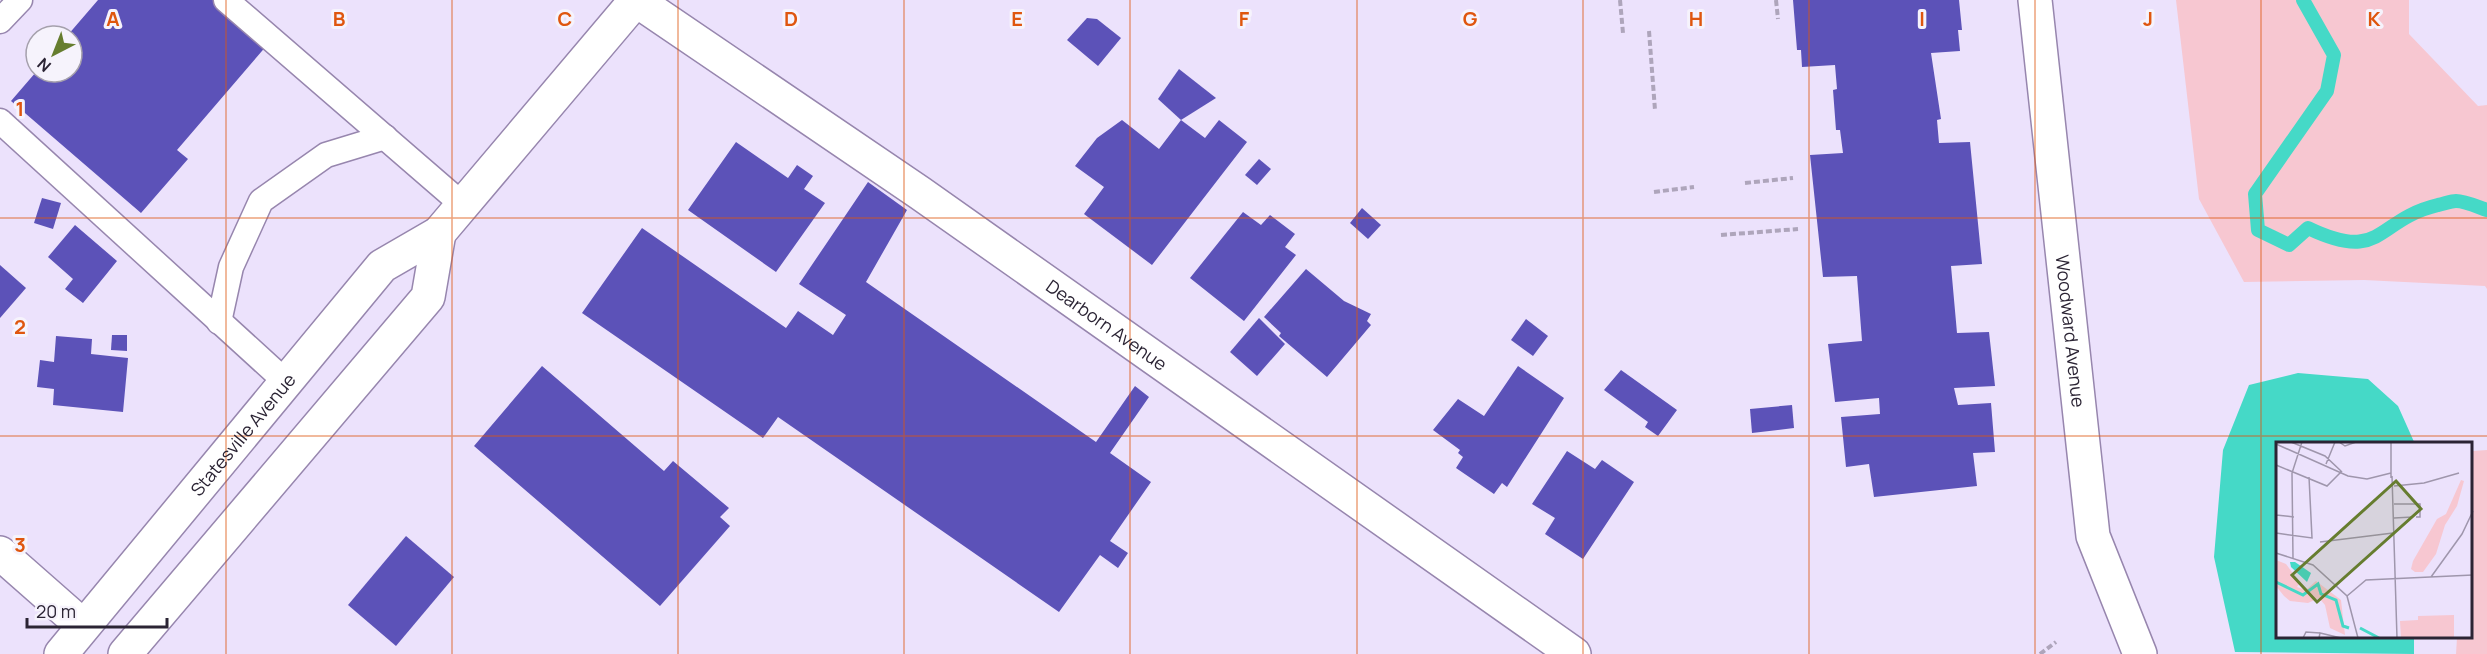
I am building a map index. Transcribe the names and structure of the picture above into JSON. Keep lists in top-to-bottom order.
{
  "streets": {
    "street": ["Dearborn Avenue", "Woodward Avenue", "Statesville Avenue"]
  },
  "crossings": [
    ["Dearborn Avenue", "Statesville Avenue"]
  ],
  "scale_bar": "20 m",
  "north": "bottom left",
  "grid": {
    "columns": [
      "A",
      "B",
      "C",
      "D",
      "E",
      "F",
      "G",
      "H",
      "I",
      "J",
      "K"
    ],
    "rows": ["1", "2", "3"]
  }
}
